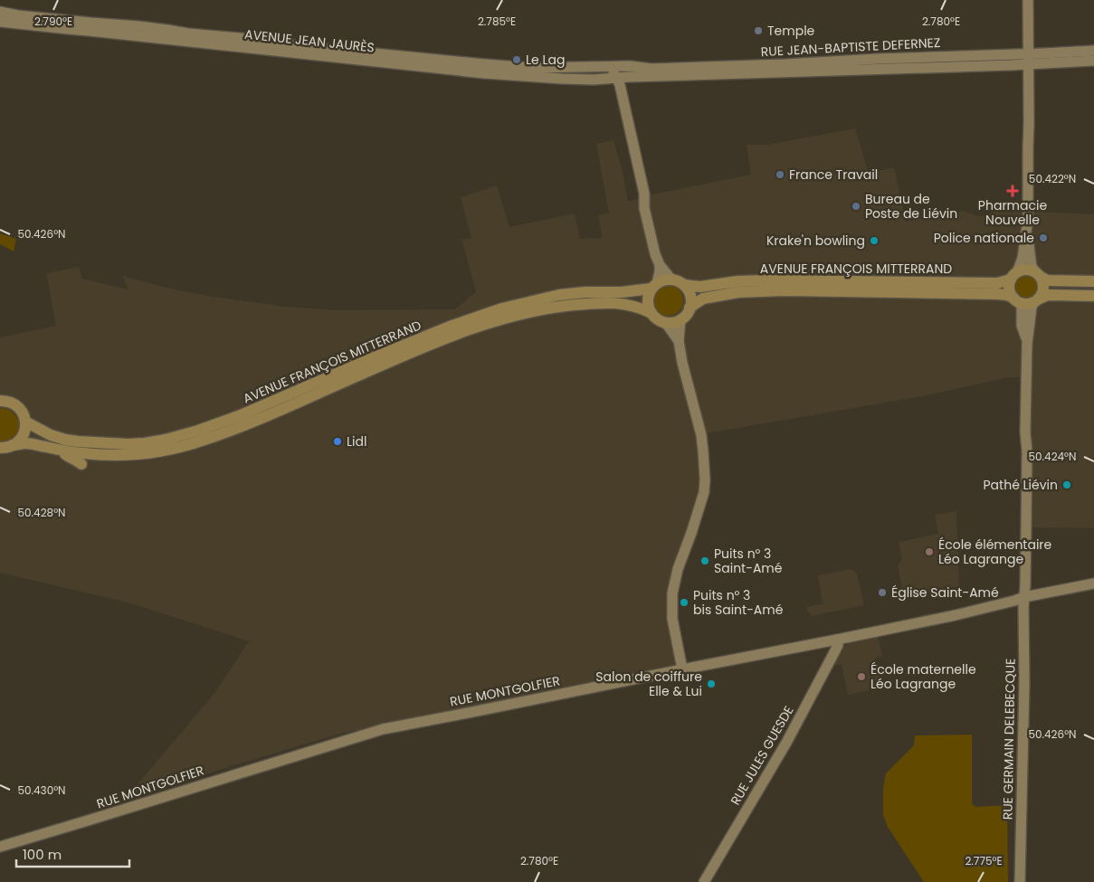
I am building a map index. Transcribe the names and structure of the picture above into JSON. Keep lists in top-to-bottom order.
{
  "streets": {
    "main road": ["AVENUE FRANÇOIS MITTERRAND"],
    "street": [
      "AVENUE JEAN JAURÈS",
      "RUE JEAN-BAPTISTE DEFERNEZ",
      "RUE MONTGOLFIER",
      "RUE GERMAIN DELEBECQUE",
      "RUE JULES GUESDE"
    ]
  },
  "crossings": [
    ["AVENUE JEAN JAURÈS", "RUE JEAN-BAPTISTE DEFERNEZ"],
    ["RUE MONTGOLFIER", "RUE GERMAIN DELEBECQUE"],
    ["RUE MONTGOLFIER", "RUE JULES GUESDE"]
  ],
  "places": {
    "other": [
      "Temple",
      "Le Lag",
      "France Travail",
      "Bureau de Poste de Liévin",
      "Police nationale",
      "Krake'n bowling",
      "Lidl",
      "Pathé Liévin",
      "École élémentaire Léo Lagrange",
      "Puits n° 3 Saint-Amé",
      "Église Saint-Amé",
      "Puits n° 3 bis Saint-Amé",
      "École maternelle Léo Lagrange",
      "Salon de coiffure Elle & Lui"
    ],
    "health": ["Pharmacie Nouvelle"]
  },
  "scale_bar": "100 m",
  "coordinates": [
    "2.790°E",
    "2.785°E",
    "2.780°E",
    "50.422°N",
    "50.426°N",
    "50.424°N",
    "50.428°N",
    "50.430°N",
    "2.775°E"
  ]
}
